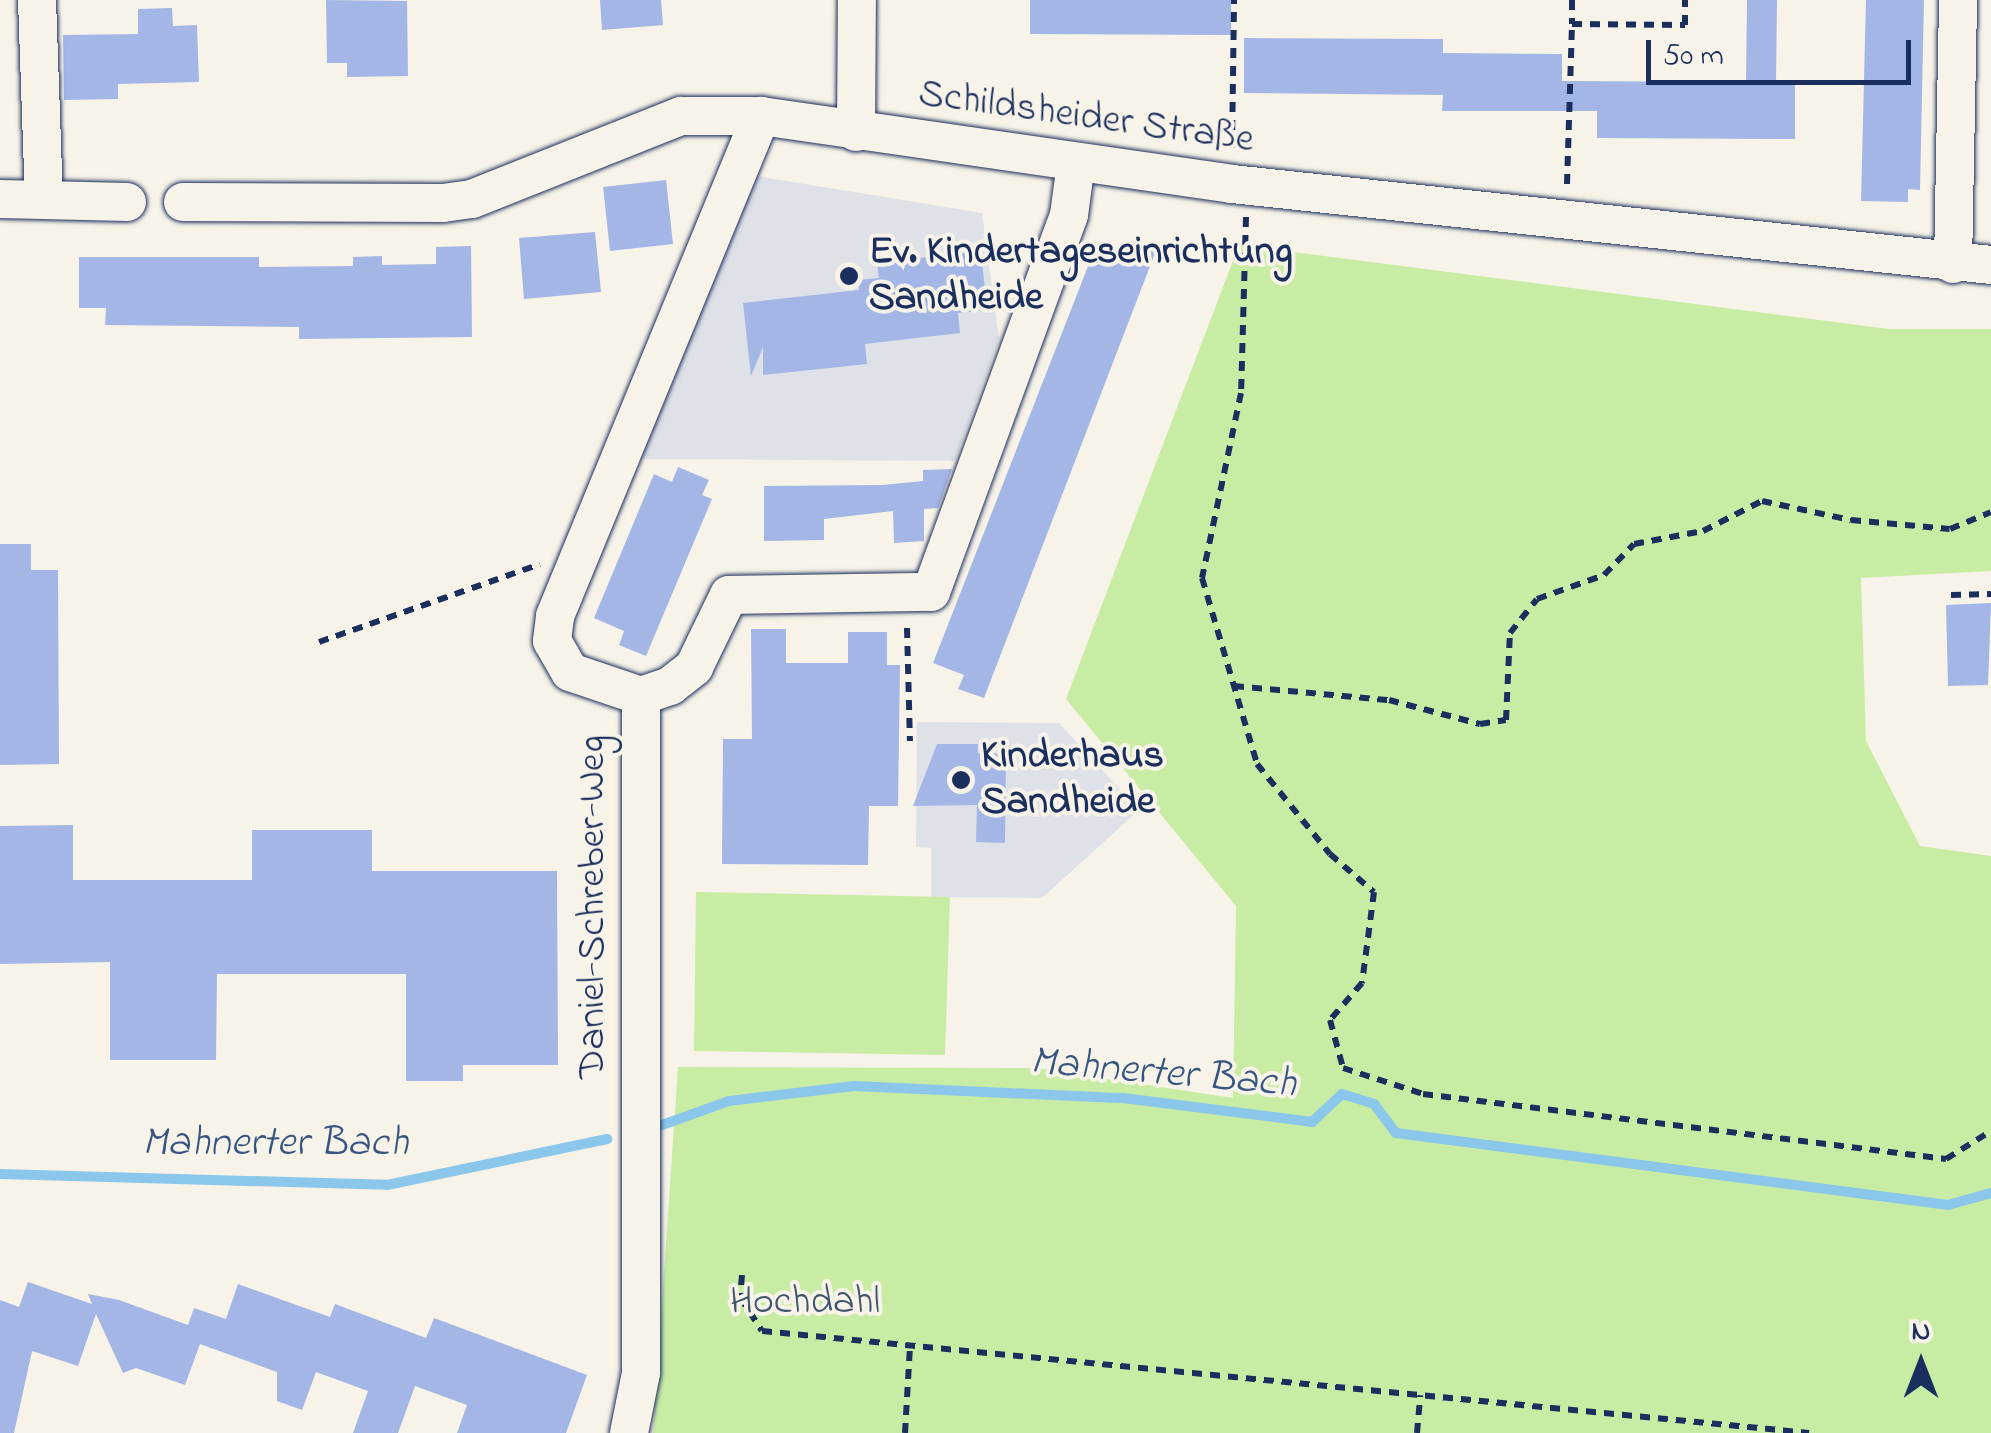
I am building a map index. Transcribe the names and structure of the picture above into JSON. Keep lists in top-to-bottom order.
{
  "streets": {
    "street": ["Schildsheider Straße", "Daniel-Schreber-Weg"]
  },
  "crossings": [
    ["Schildsheider Straße", "Daniel-Schreber-Weg"]
  ],
  "water": ["Mahnerter Bach"],
  "parks": ["Hochdahl"],
  "places": ["Ev. Kindertageseinrichtung Sandheide", "Kinderhaus Sandheide"],
  "scale_bar": "50 m",
  "north": "top"
}
